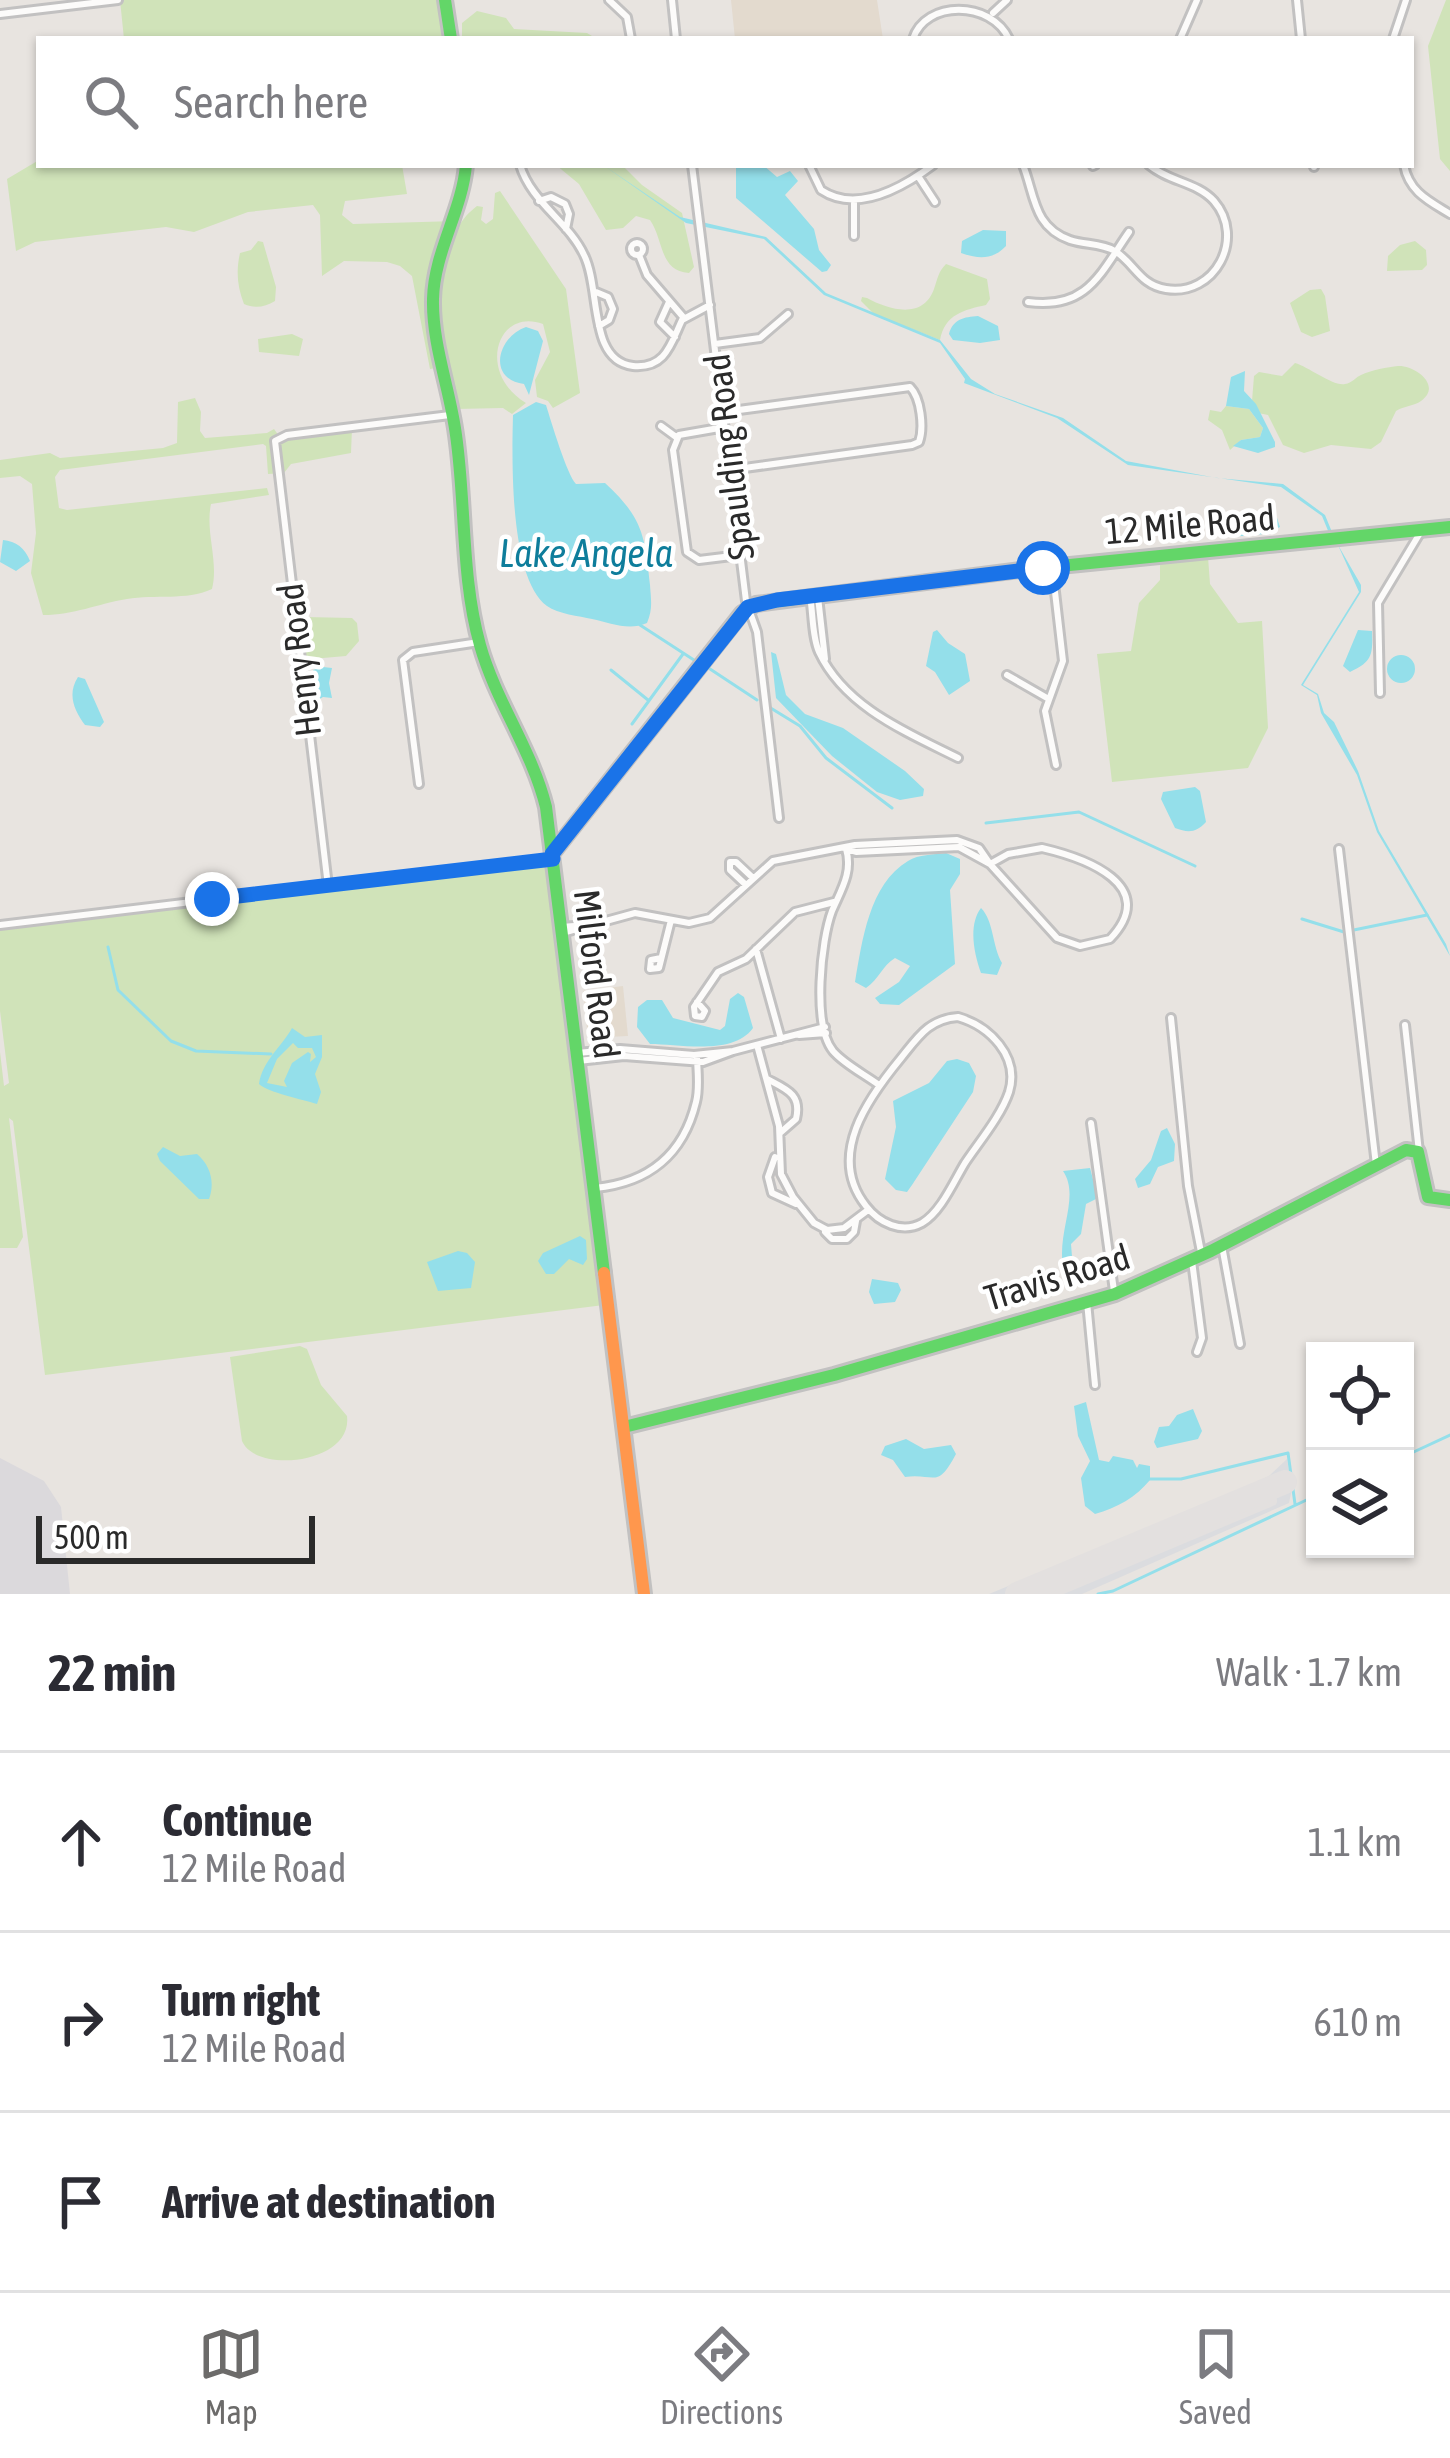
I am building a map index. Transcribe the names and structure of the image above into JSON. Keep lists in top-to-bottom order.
{
  "streets": {
    "street": [
      "Spaulding Road",
      "12 Mile Road",
      "Henry Road",
      "Milford Road",
      "Travis Road"
    ]
  },
  "crossings": [
    ["Spaulding Road", "12 Mile Road"],
    ["Henry Road", "Milford Road"],
    ["Milford Road", "Travis Road"]
  ],
  "water": ["Lake Angela"],
  "scale_bar": "500 m",
  "page": {
    "search": "Search here",
    "scale": "500 m",
    "heading": ["22 min", "Walk · 1.7 km"],
    "list": [
      ["Continue", "12 Mile Road", "1.1 km"],
      ["Turn right", "12 Mile Road", "610 m"],
      "Arrive at destination"
    ],
    "nav": ["Map", "Directions", "Saved"]
  }
}
